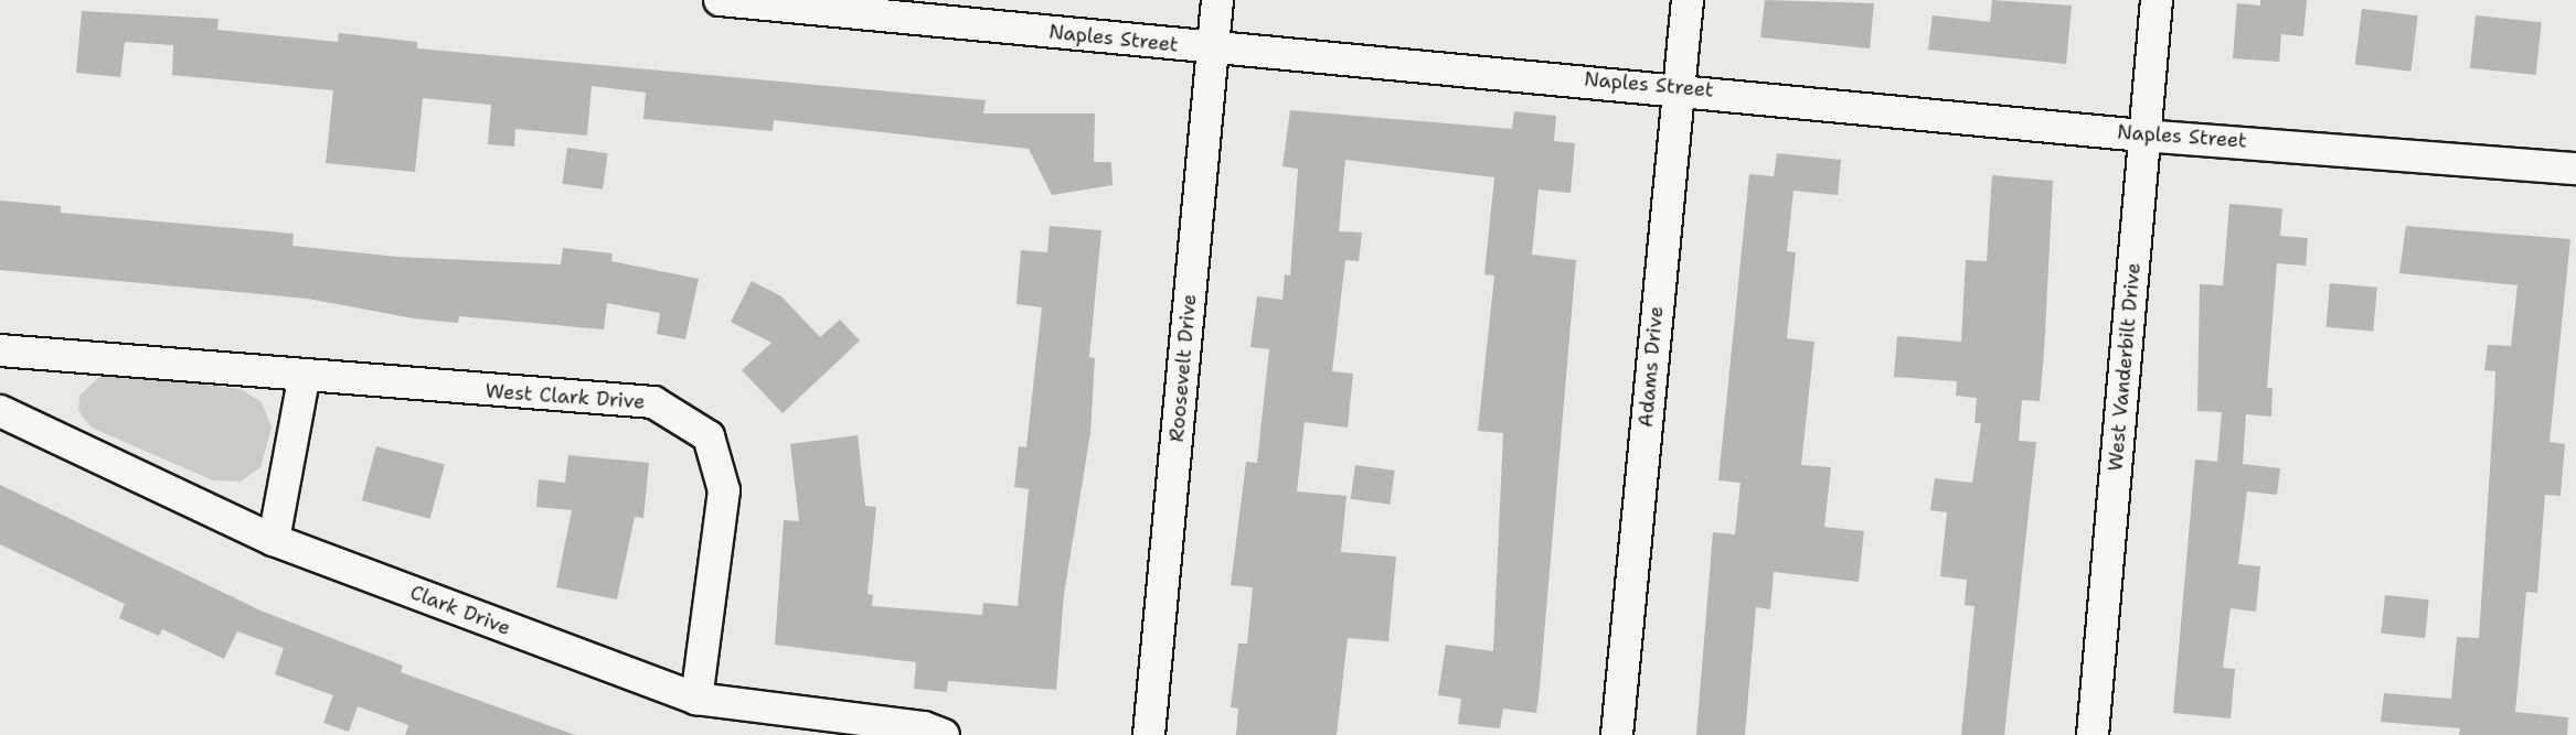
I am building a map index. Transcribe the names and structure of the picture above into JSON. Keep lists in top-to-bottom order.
{
  "streets": {
    "street": [
      "Naples Street",
      "Adams Drive",
      "West Vanderbilt Drive",
      "Roosevelt Drive",
      "West Clark Drive",
      "Clark Drive"
    ]
  },
  "crossings": [
    ["Naples Street", "Adams Drive"],
    ["Naples Street", "West Vanderbilt Drive"],
    ["Naples Street", "Roosevelt Drive"],
    ["West Clark Drive", "Clark Drive"]
  ]
}
